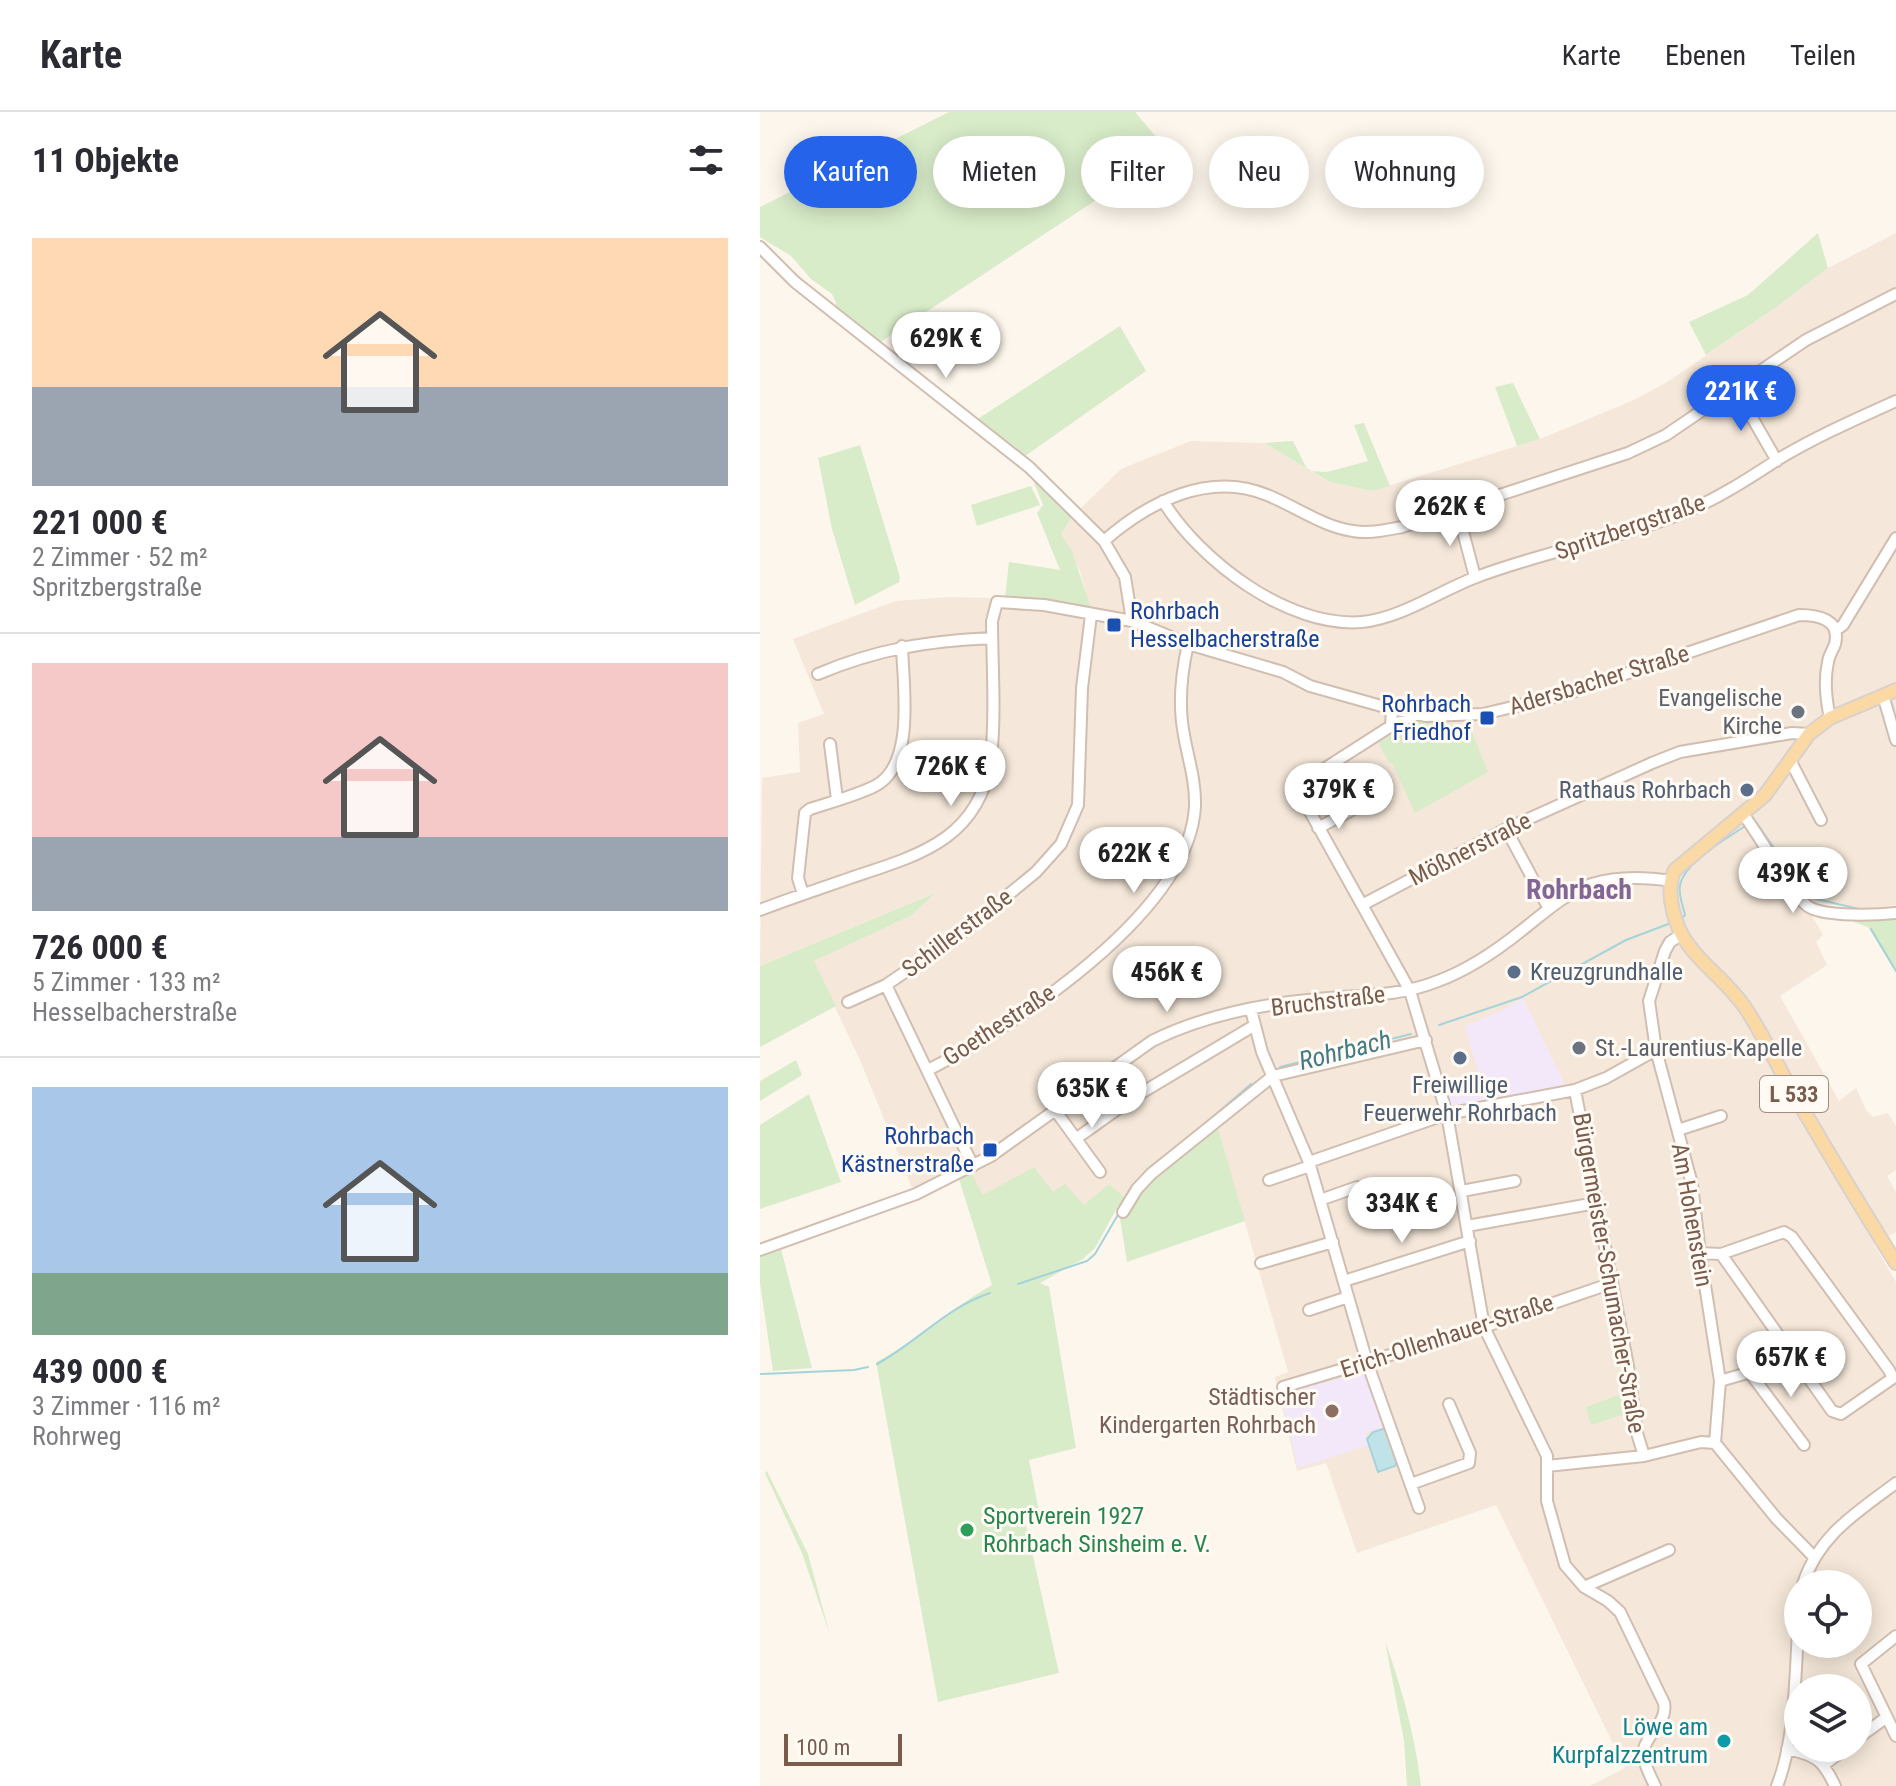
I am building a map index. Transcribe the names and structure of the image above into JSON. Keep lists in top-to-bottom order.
{
  "streets": {
    "main road": ["L 533"],
    "street": [
      "Spritzbergstraße",
      "Adersbacher Straße",
      "Mößnerstraße",
      "Schillerstraße",
      "Bruchstraße",
      "Goethestraße",
      "Am Hohenstein",
      "Bürgermeister-Schumacher-Straße",
      "Erich-Ollenhauer-Straße"
    ]
  },
  "crossings": [
    ["Adersbacher Straße", "Schillerstraße"],
    ["Adersbacher Straße", "Goethestraße"],
    ["L 533", "Am Hohenstein"],
    ["Bürgermeister-Schumacher-Straße", "Erich-Ollenhauer-Straße"]
  ],
  "districts": ["Rohrbach"],
  "water": ["Rohrbach"],
  "places": {
    "transit": ["Rohrbach Hesselbacherstraße", "Rohrbach Friedhof", "Rohrbach Kästnerstraße"],
    "other": [
      "Evangelische Kirche",
      "Rathaus Rohrbach",
      "Kreuzgrundhalle",
      "St.-Laurentius-Kapelle",
      "Freiwillige Feuerwehr Rohrbach",
      "Städtischer Kindergarten Rohrbach",
      "Sportverein 1927 Rohrbach Sinsheim e. V.",
      "Löwe am Kurpfalzzentrum"
    ]
  },
  "scale_bar": "100 m",
  "page": {
    "header": "Karte",
    "nav": ["Karte", "Ebenen", "Teilen"],
    "heading": "11 Objekte",
    "chip": [
      "Kaufen",
      "Mieten",
      "Filter",
      "Neu",
      "Wohnung"
    ],
    "list": [
      {
        "name": "221 000 €",
        "note": "2 Zimmer · 52 m² · Spritzbergstraße"
      },
      {
        "name": "726 000 €",
        "note": "5 Zimmer · 133 m² · Hesselbacherstraße"
      },
      {
        "name": "439 000 €",
        "note": "3 Zimmer · 116 m² · Rohrweg"
      }
    ],
    "price": [
      "629K €",
      "221K €",
      "262K €",
      "726K €",
      "379K €",
      "622K €",
      "439K €",
      "456K €",
      "635K €",
      "334K €",
      "657K €"
    ],
    "scale": "100 m"
  }
}
